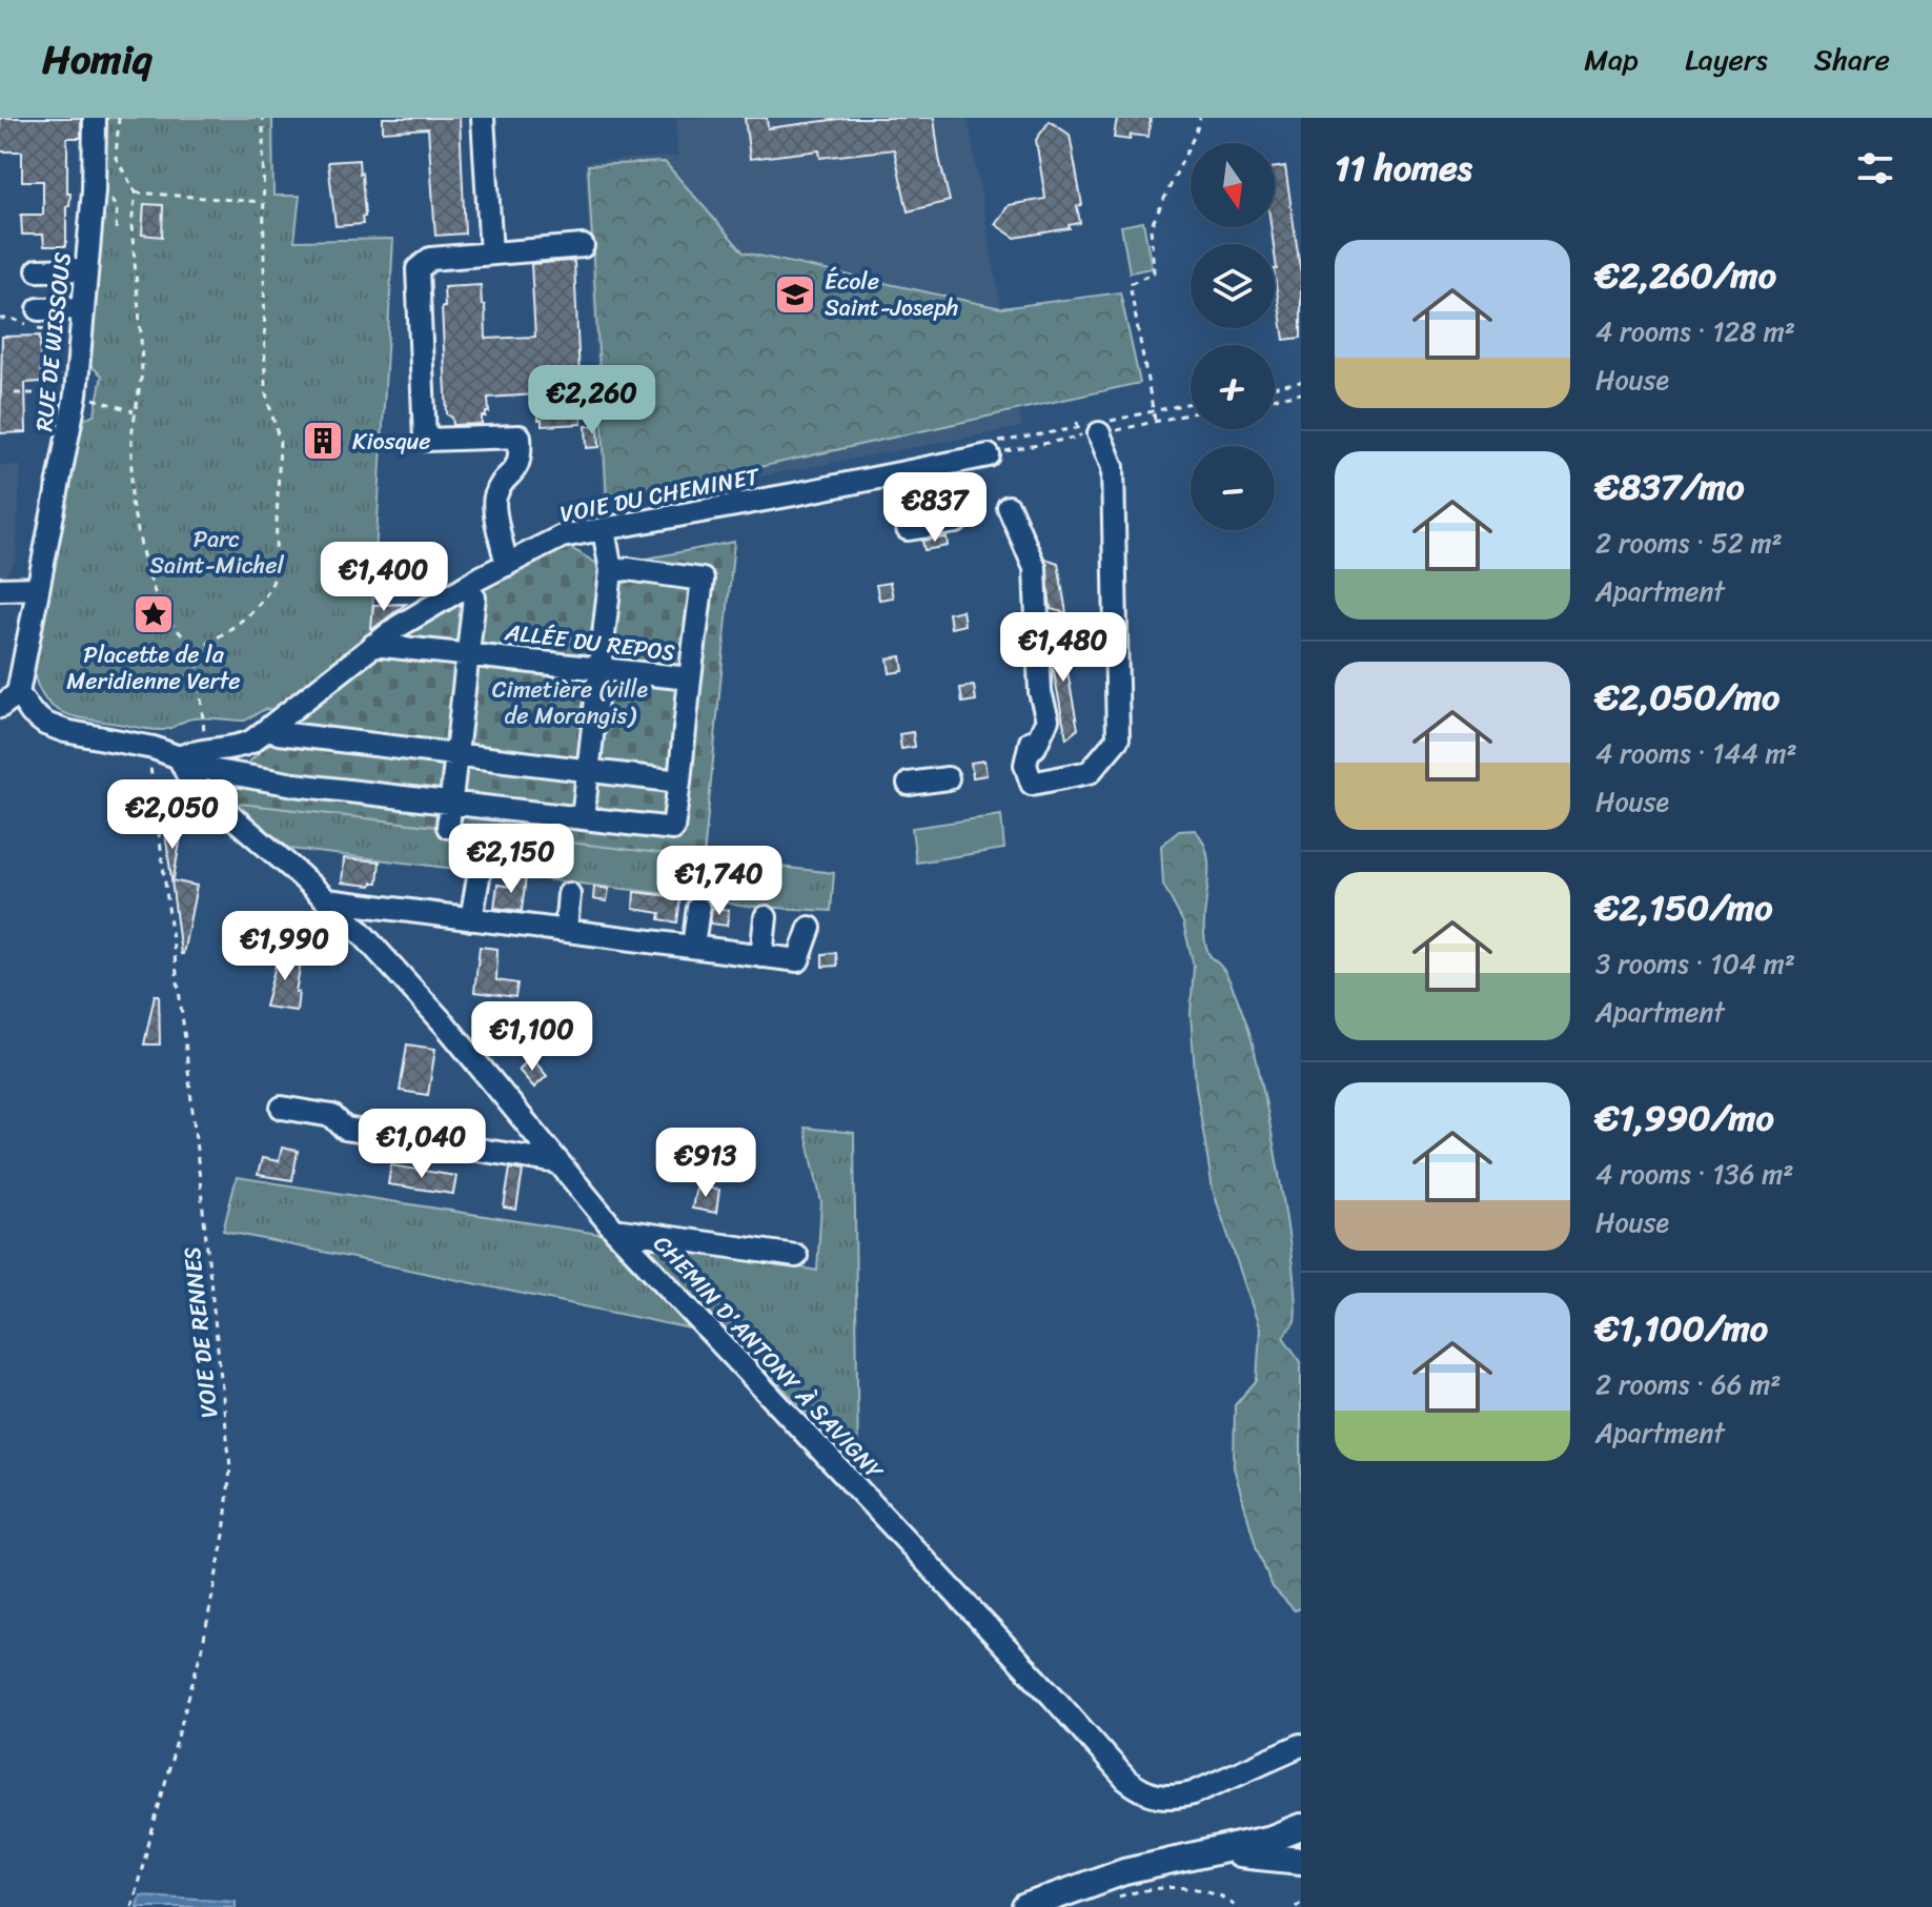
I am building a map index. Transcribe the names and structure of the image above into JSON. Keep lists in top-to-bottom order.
{
  "streets": {
    "street": [
      "RUE DE WISSOUS",
      "VOIE DU CHEMINET",
      "ALLÉE DU REPOS",
      "CHEMIN D'ANTONY À SAVIGNY"
    ],
    "path": ["VOIE DE RENNES"]
  },
  "crossings": [
    ["RUE DE WISSOUS", "CHEMIN D'ANTONY À SAVIGNY"],
    ["VOIE DU CHEMINET", "ALLÉE DU REPOS"],
    ["VOIE DU CHEMINET", "CHEMIN D'ANTONY À SAVIGNY"],
    ["VOIE DE RENNES", "CHEMIN D'ANTONY À SAVIGNY"]
  ],
  "parks": ["Parc Saint-Michel", "Cimetière (ville de Morangis)"],
  "places": {
    "school or university": ["École Saint-Joseph"],
    "building": ["Kiosque"],
    "place": ["Placette de la Meridienne Verte"]
  },
  "north": "bottom",
  "page": {
    "header": "Homiq",
    "nav": ["Map", "Layers", "Share"],
    "heading": "11 homes",
    "map_buttons": ["+", "−"],
    "list": [
      {
        "name": "€2,260/mo",
        "note": "4 rooms · 128 m² · House"
      },
      {
        "name": "€837/mo",
        "note": "2 rooms · 52 m² · Apartment"
      },
      {
        "name": "€2,050/mo",
        "note": "4 rooms · 144 m² · House"
      },
      {
        "name": "€2,150/mo",
        "note": "3 rooms · 104 m² · Apartment"
      },
      {
        "name": "€1,990/mo",
        "note": "4 rooms · 136 m² · House"
      },
      {
        "name": "€1,100/mo",
        "note": "2 rooms · 66 m² · Apartment"
      }
    ],
    "price": [
      "€2,260",
      "€837",
      "€1,400",
      "€1,480",
      "€2,050",
      "€2,150",
      "€1,740",
      "€1,990",
      "€1,100",
      "€1,040",
      "€913"
    ]
  }
}
